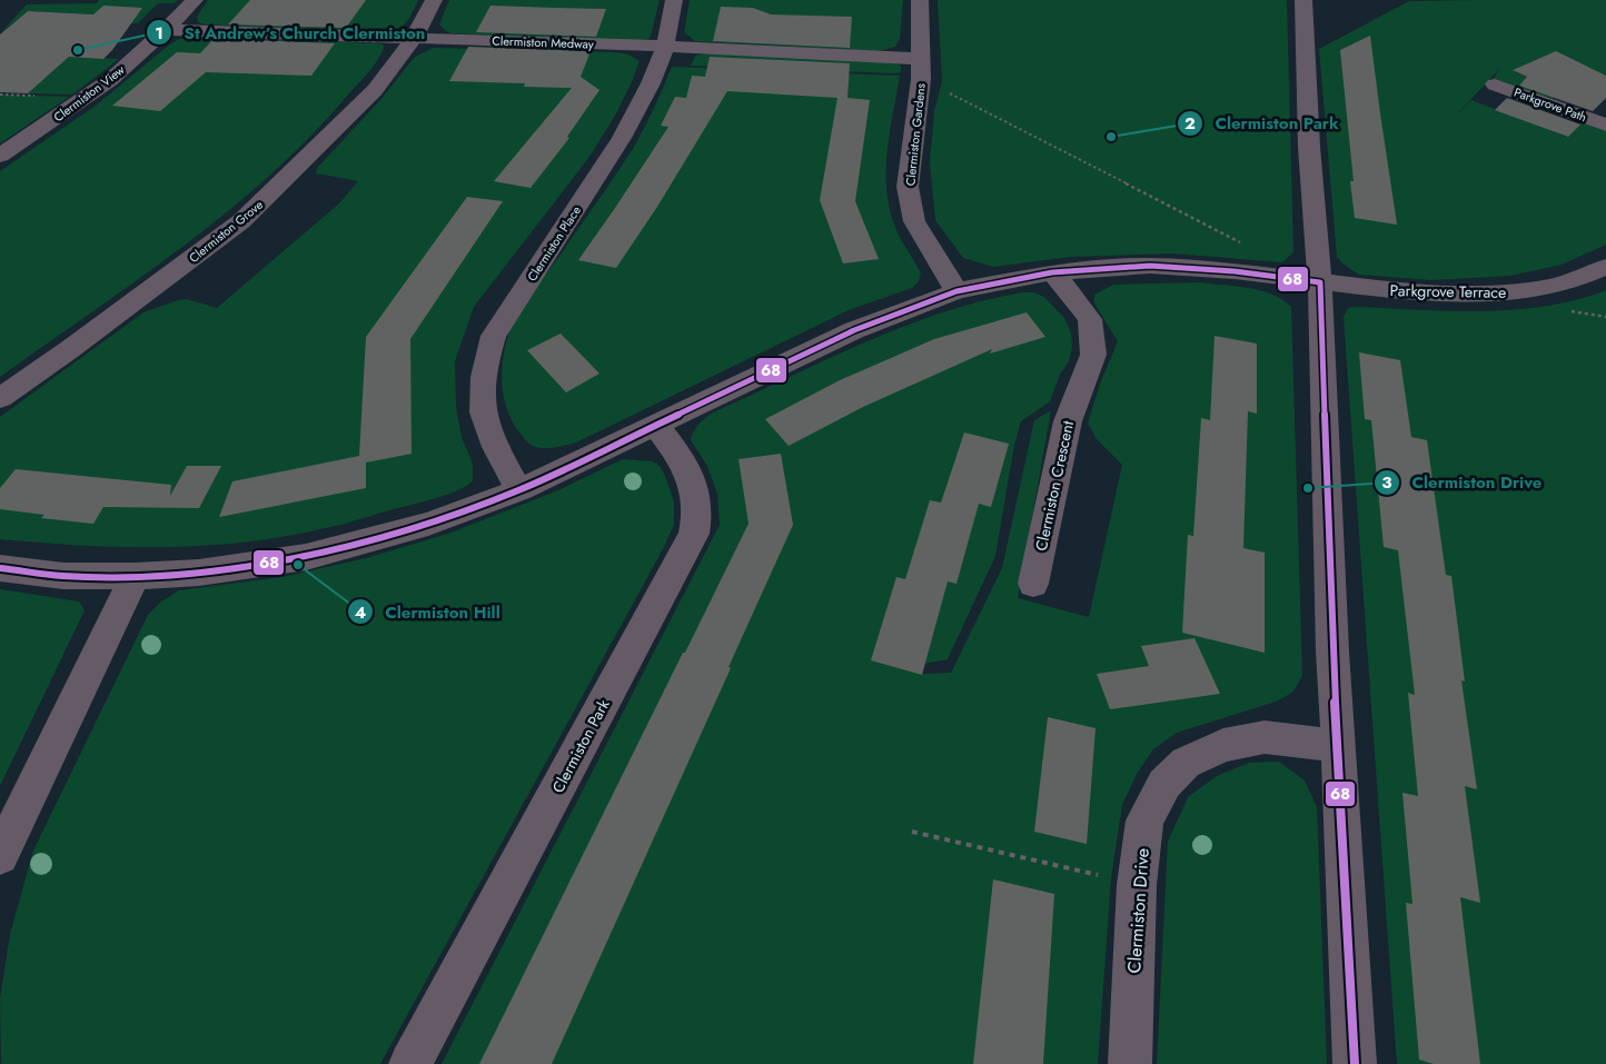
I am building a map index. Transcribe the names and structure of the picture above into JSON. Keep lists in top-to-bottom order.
{
  "streets": {
    "street": [
      "Clermiston Medway",
      "Clermiston View",
      "Parkgrove Path",
      "Clermiston Gardens",
      "Clermiston Grove",
      "Clermiston Place",
      "Parkgrove Terrace",
      "Clermiston Crescent",
      "Clermiston Park",
      "Clermiston Drive"
    ]
  },
  "crossings": [
    ["Clermiston Medway", "Clermiston View"],
    ["Clermiston Medway", "Clermiston Gardens"],
    ["Clermiston Medway", "Clermiston Grove"],
    ["Clermiston Medway", "Clermiston Place"]
  ],
  "places": [
    "St Andrew’s Church Clermiston",
    "Clermiston Park",
    "Clermiston Drive",
    "Clermiston Hill"
  ],
  "lines": ["transit line 68"]
}
